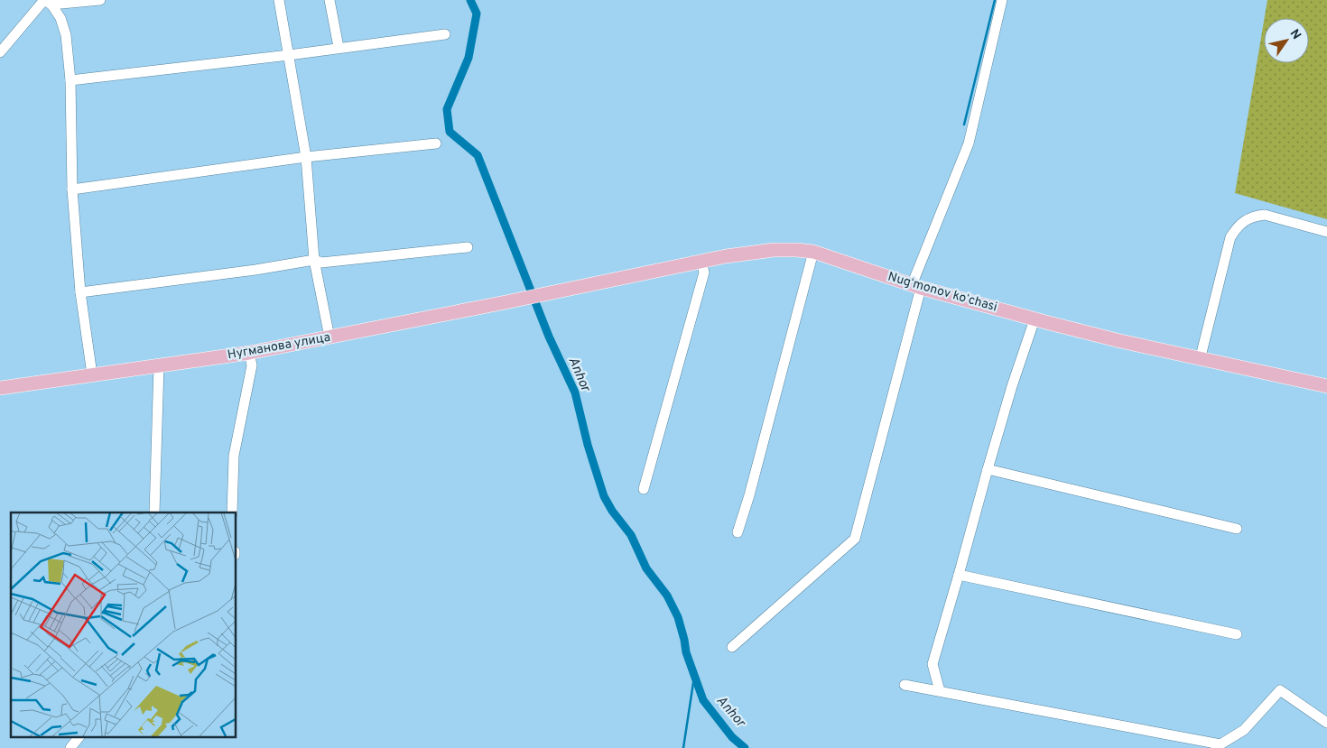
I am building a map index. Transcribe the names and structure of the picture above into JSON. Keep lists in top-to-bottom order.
{
  "streets": {
    "main road": ["Nugʻmonov koʻchasi", "Нугманова улица"]
  },
  "crossings": [
    ["Nugʻmonov koʻchasi", "Нугманова улица"]
  ],
  "water": ["Anhor"],
  "north": "top right"
}
